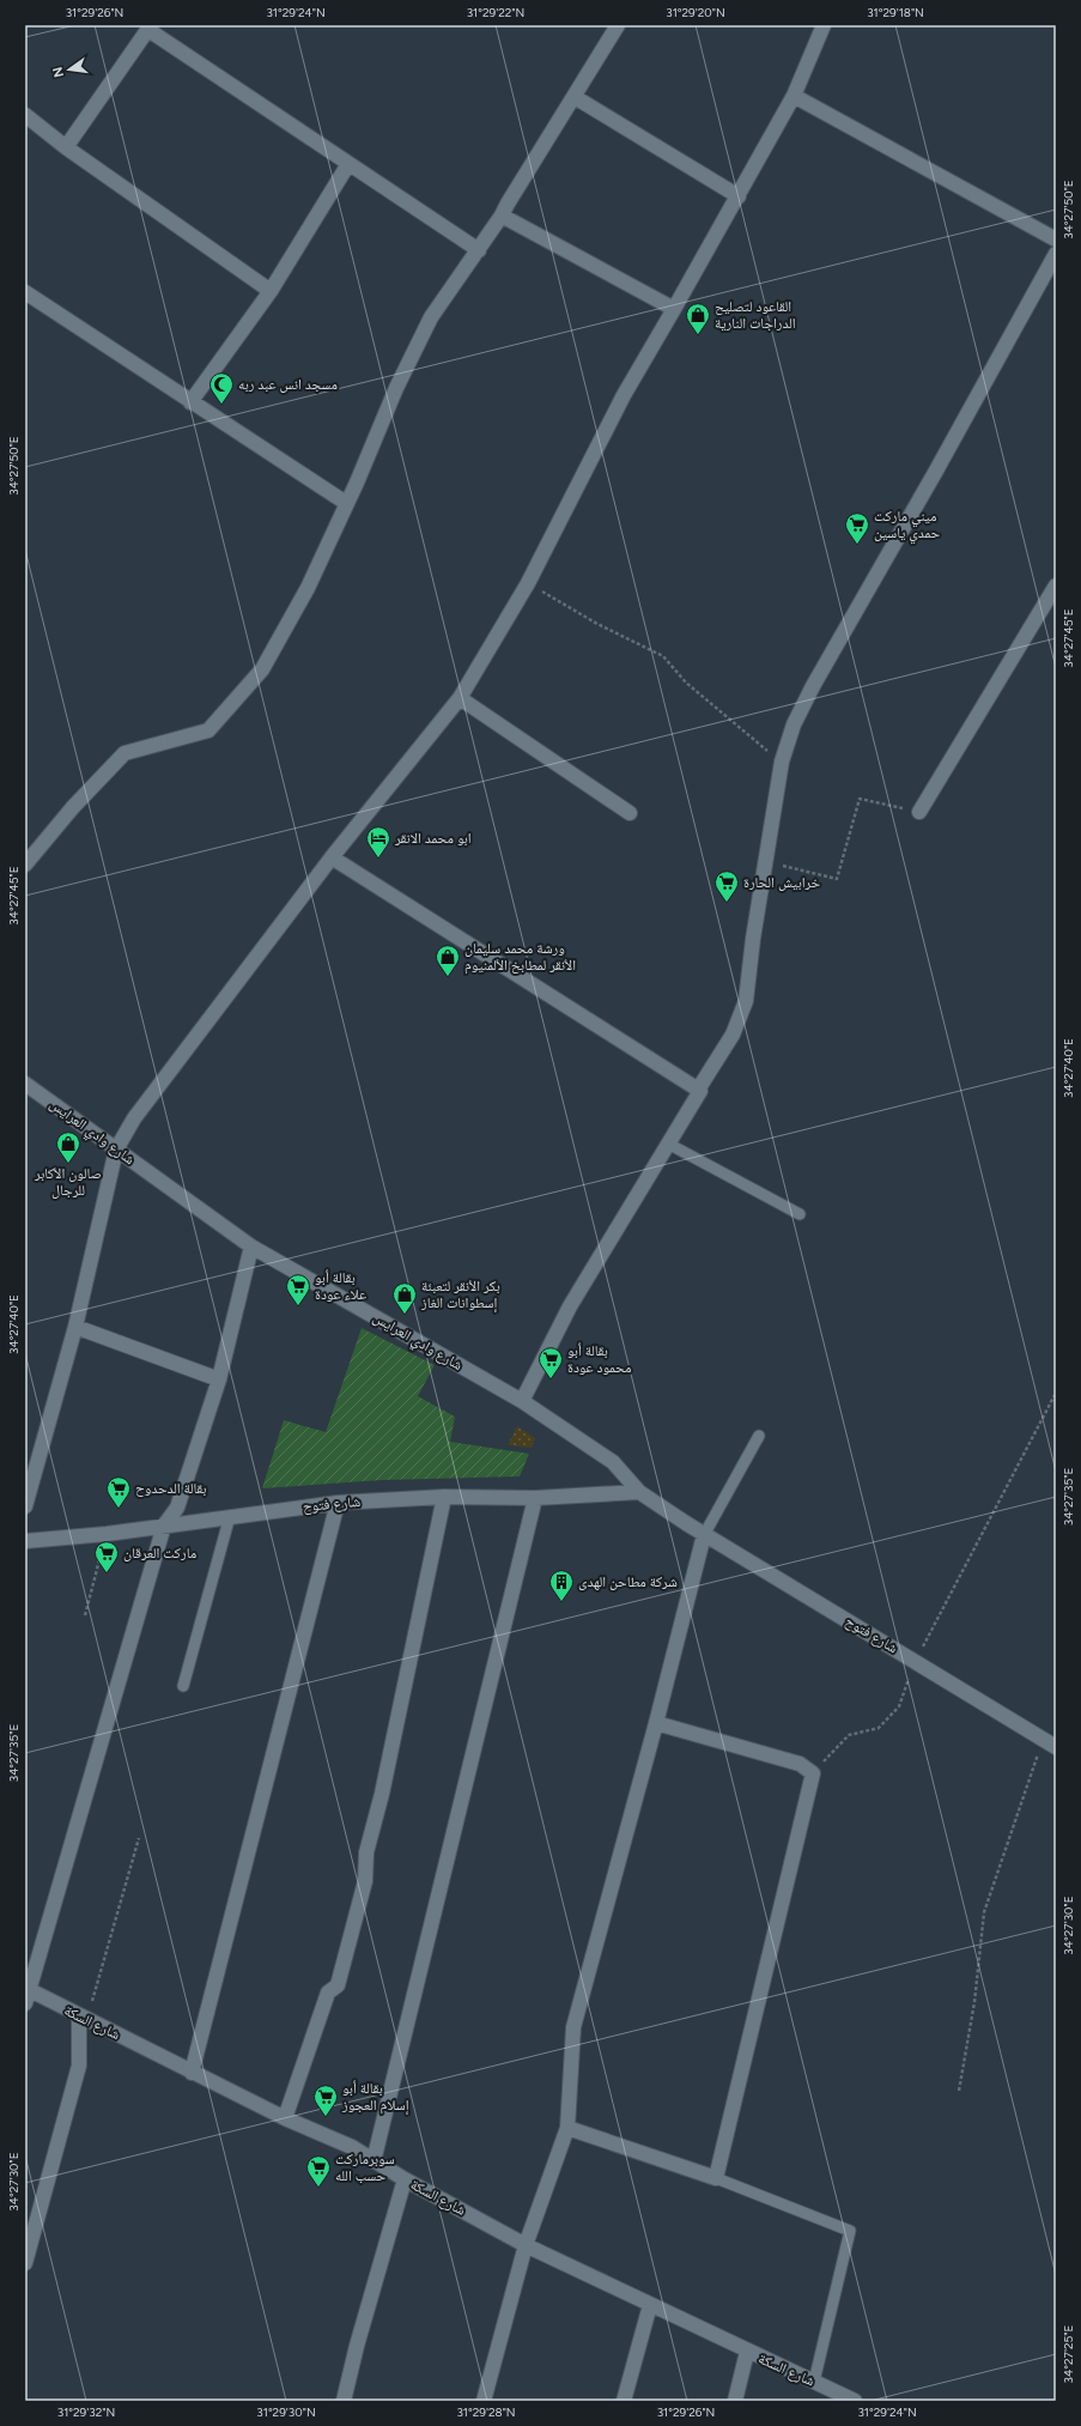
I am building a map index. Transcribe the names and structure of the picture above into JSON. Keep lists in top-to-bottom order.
{
  "streets": {
    "street": ["شارع وادي العرايس", "شارع فتوح", "شارع السكة"]
  },
  "crossings": [
    ["شارع وادي العرايس", "شارع فتوح"]
  ],
  "places": {
    "shop": [
      "القاعود لتصليح الدراجات النارية",
      "ورشة محمد سليمان الأنقر لمطابخ الألمنيوم",
      "صالون الأكابر للرجال",
      "بكر الأنقر لتعبئة إسطوانات الغاز"
    ],
    "mosque": ["مسجد انس عبد ربه"],
    "supermarket": [
      "ميني ماركت حمدي ياسين",
      "خرابيش الحارة",
      "بقالة أبو علاء عودة",
      "بقالة أبو محمود عودة",
      "بقالة الدحدوح",
      "ماركت العرقان",
      "بقالة أبو إسلام العجوز",
      "سوبرماركت حسب الله"
    ],
    "hotel": ["ابو محمد الانقر"],
    "building": ["شركة مطاحن الهدى"]
  },
  "north": "left",
  "coordinates": [
    "31°29'26\"N",
    "31°29'24\"N",
    "31°29'22\"N",
    "31°29'20\"N",
    "31°29'18\"N",
    "34°27'50\"E",
    "34°27'45\"E",
    "34°27'40\"E",
    "34°27'35\"E",
    "34°27'30\"E",
    "34°27'25\"E",
    "31°29'32\"N",
    "31°29'30\"N",
    "31°29'28\"N"
  ]
}
